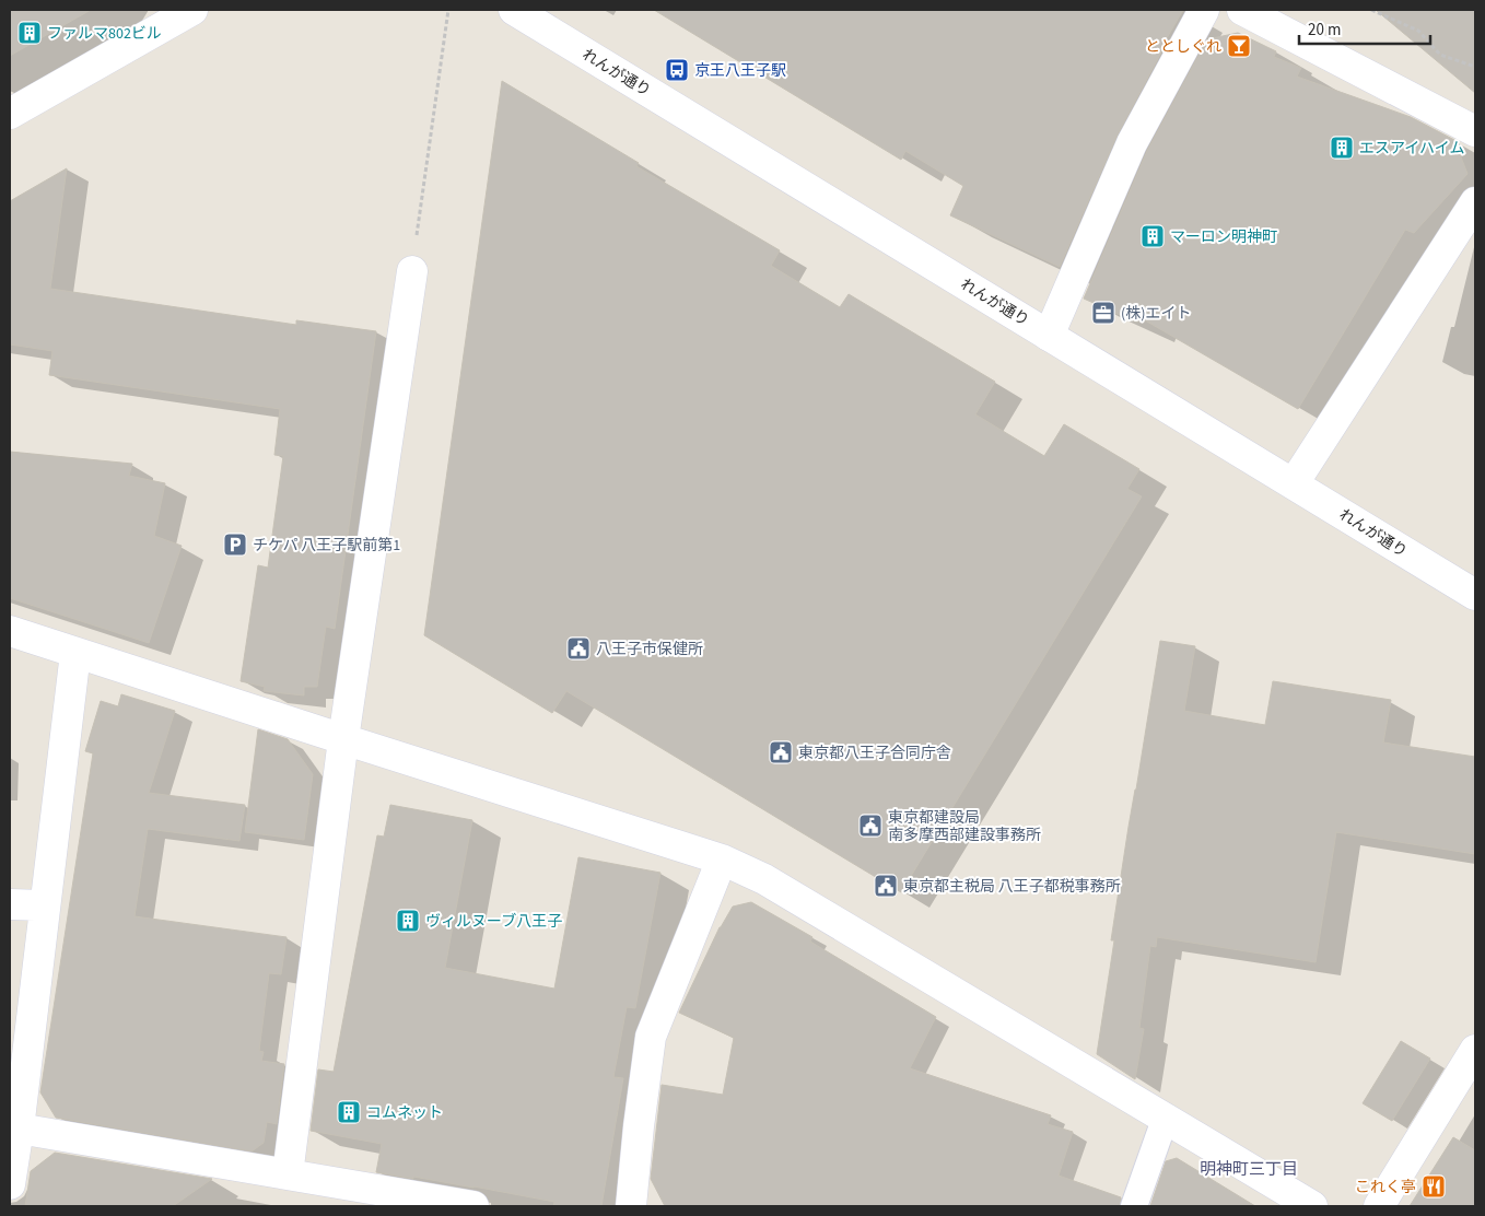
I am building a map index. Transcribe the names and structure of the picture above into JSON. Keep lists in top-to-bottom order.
{
  "streets": {
    "street": ["れんが通り"]
  },
  "districts": ["明神町三丁目"],
  "places": {
    "building": [
      "ファルマ802ビル",
      "エスアイハイム",
      "マーロン明神町",
      "ヴィルヌーブ八王子",
      "コムネット"
    ],
    "bar": ["ととしぐれ"],
    "bus stop": ["京王八王子駅"],
    "office": ["(株)エイト"],
    "parking": ["チケパ 八王子駅前第1"],
    "public building": [
      "八王子市保健所",
      "東京都八王子合同庁舎",
      "東京都建設局 南多摩西部建設事務所",
      "東京都主税局 八王子都税事務所"
    ],
    "restaurant": ["これく亭"]
  },
  "scale_bar": "20 m"
}
